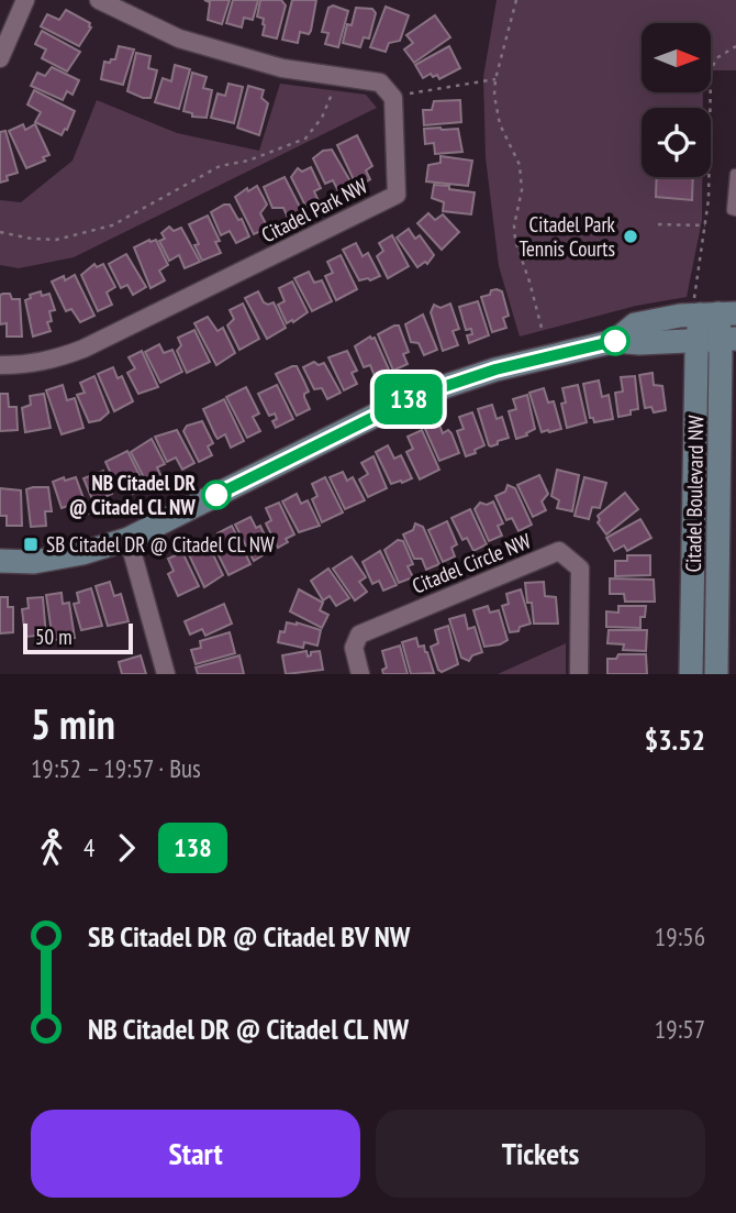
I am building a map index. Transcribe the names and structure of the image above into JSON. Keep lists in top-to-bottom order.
{
  "streets": {
    "street": ["Citadel Park NW", "Citadel Boulevard NW", "Citadel Circle NW"]
  },
  "places": {
    "other": ["Citadel Park Tennis Courts", "NB Citadel DR @ Citadel CL NW"],
    "transit": ["SB Citadel DR @ Citadel CL NW"]
  },
  "lines": ["bus line 138"],
  "scale_bar": "50 m",
  "north": "right",
  "page": {
    "on_map": "138",
    "scale": "50 m",
    "heading": ["5 min", "19:52 – 19:57 · Bus", "$3.52"],
    "legs": ["4", "138"],
    "list": [
      {
        "name": "SB Citadel DR @ Citadel BV NW",
        "value": "19:56"
      },
      {
        "name": "NB Citadel DR @ Citadel CL NW",
        "value": "19:57"
      }
    ],
    "buttons": ["Start", "Tickets"]
  }
}
